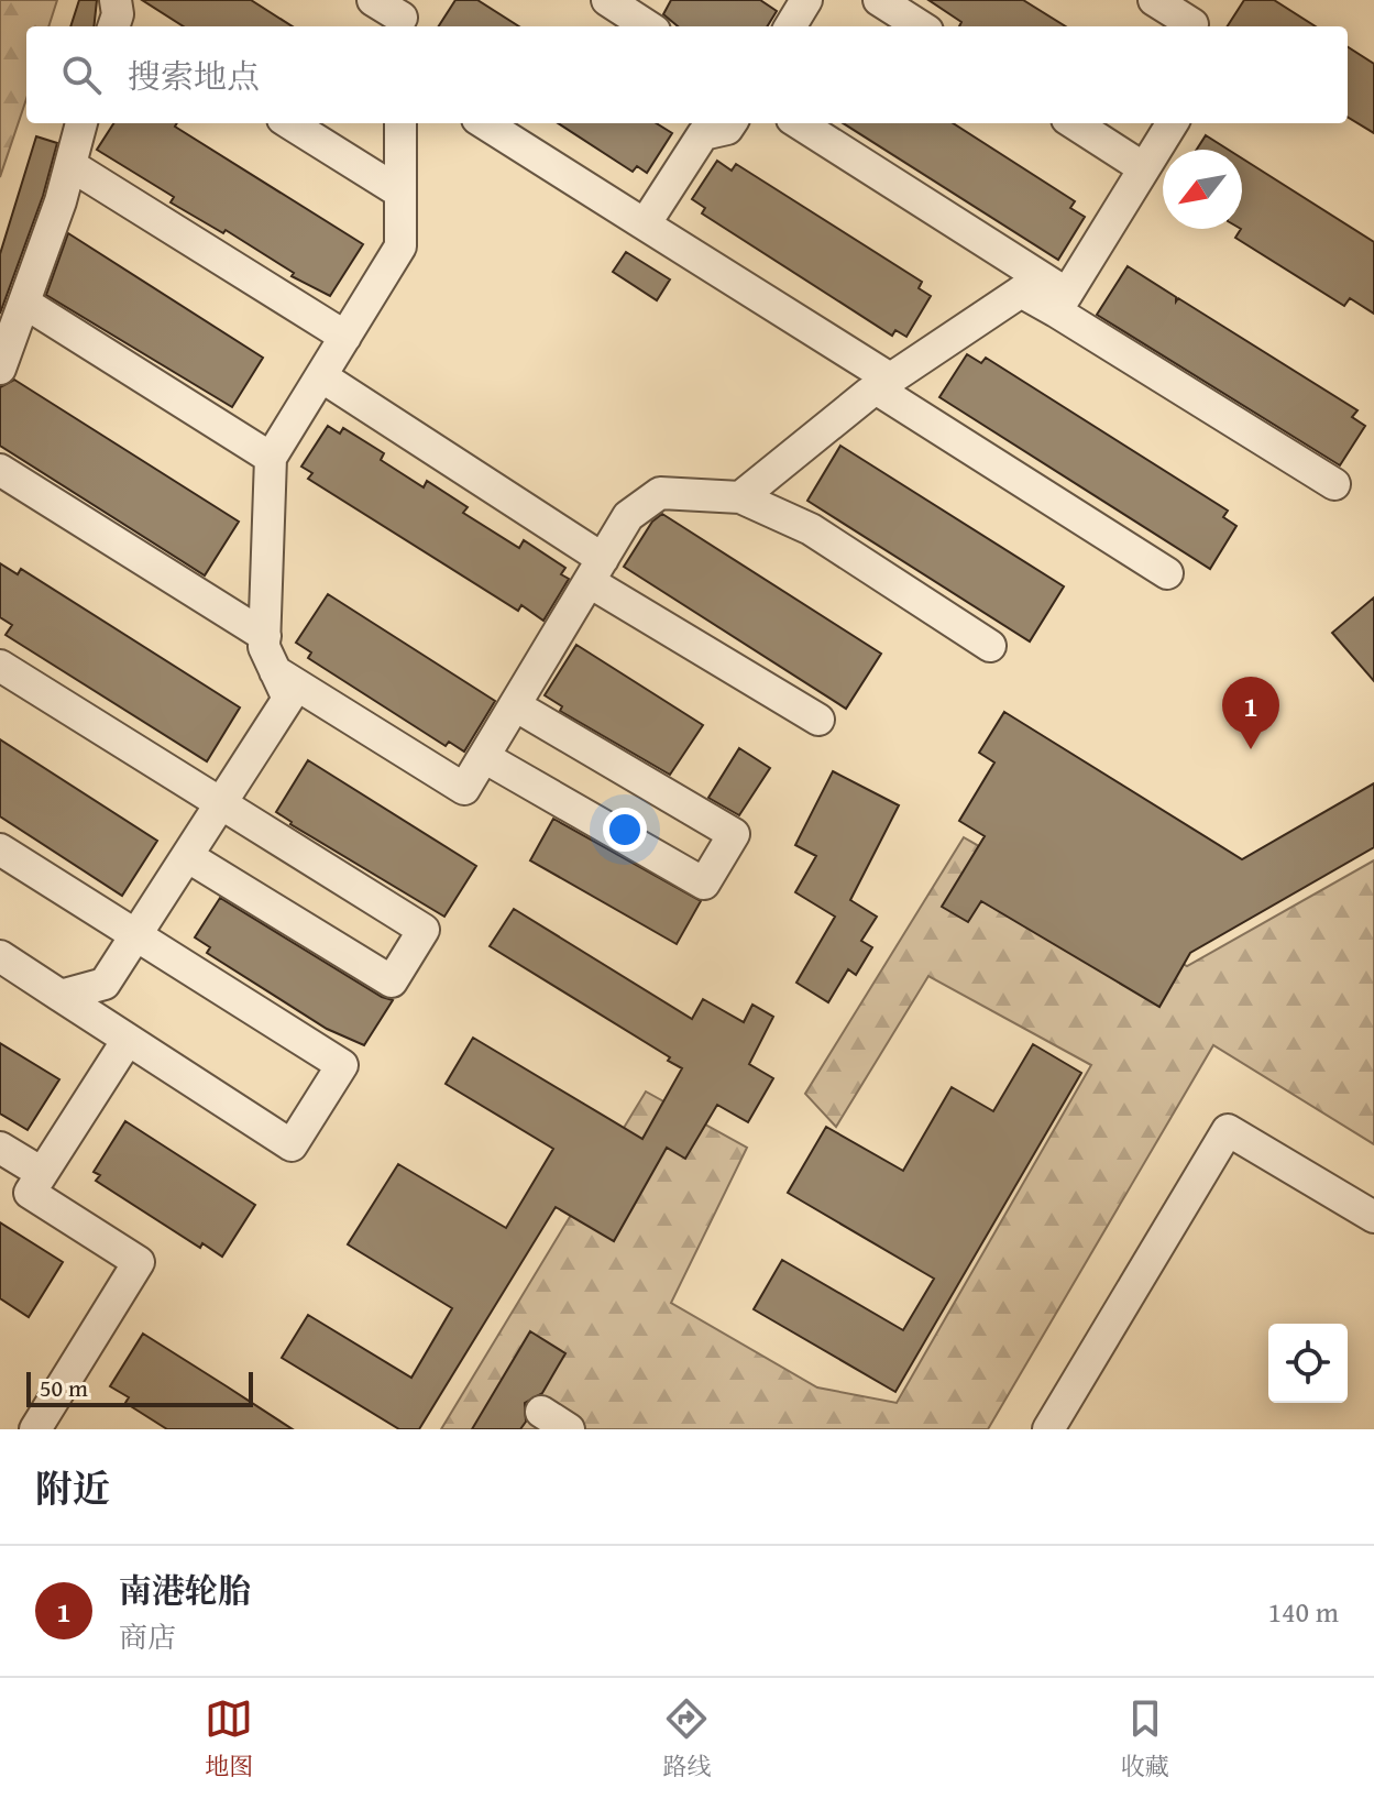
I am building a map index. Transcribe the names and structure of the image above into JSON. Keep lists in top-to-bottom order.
{
  "scale_bar": "50 m",
  "north": "bottom left",
  "page": {
    "search": "搜索地点",
    "pins": "1",
    "scale": "50 m",
    "heading": "附近",
    "list": [
      {
        "mark": "1",
        "name": "南港轮胎",
        "note": "商店",
        "value": "140 m"
      }
    ],
    "nav": ["地图", "路线", "收藏"]
  }
}
